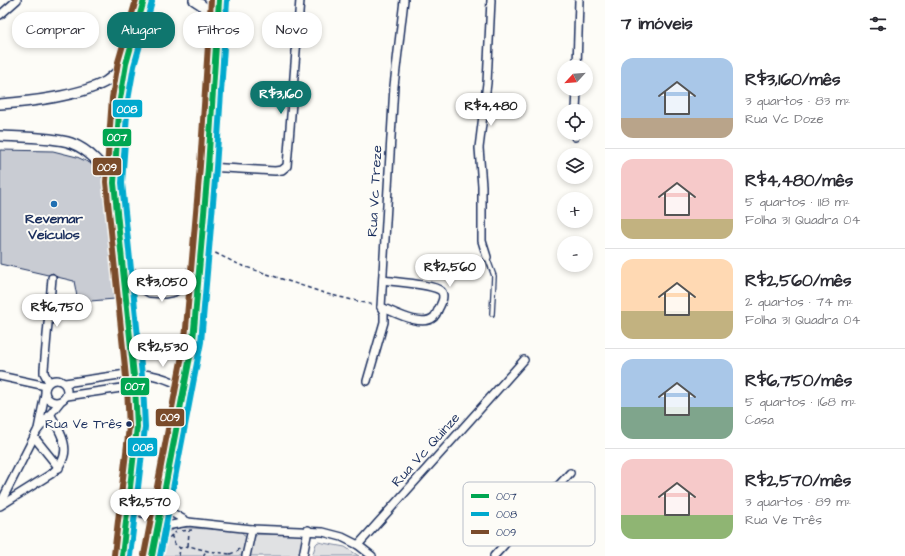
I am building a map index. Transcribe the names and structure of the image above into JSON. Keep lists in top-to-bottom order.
{
  "streets": {
    "street": ["Rua Vc Treze", "Rua Vc Quinze"]
  },
  "places": ["Revemar Veículos", "Rua Ve Três"],
  "lines": ["transit line 007", "transit line 009", "transit line 008"],
  "legend": ["007", "008", "009"],
  "north": "bottom left",
  "page": {
    "heading": "7 imóveis",
    "chip": [
      "Comprar",
      "Alugar",
      "Filtros",
      "Novo"
    ],
    "list": [
      {
        "name": "R$3,160/mês",
        "note": "3 quartos · 83 m² · Rua Vc Doze"
      },
      {
        "name": "R$4,480/mês",
        "note": "5 quartos · 118 m² · Folha 31 Quadra 04"
      },
      {
        "name": "R$2,560/mês",
        "note": "2 quartos · 74 m² · Folha 31 Quadra 04"
      },
      {
        "name": "R$6,750/mês",
        "note": "5 quartos · 168 m² · Casa"
      },
      {
        "name": "R$2,570/mês",
        "note": "3 quartos · 89 m² · Rua Ve Três"
      }
    ],
    "map_buttons": ["+", "−"],
    "price": [
      "R$3,160",
      "R$4,480",
      "R$2,560",
      "R$3,050",
      "R$6,750",
      "R$2,530",
      "R$2,570"
    ]
  }
}
